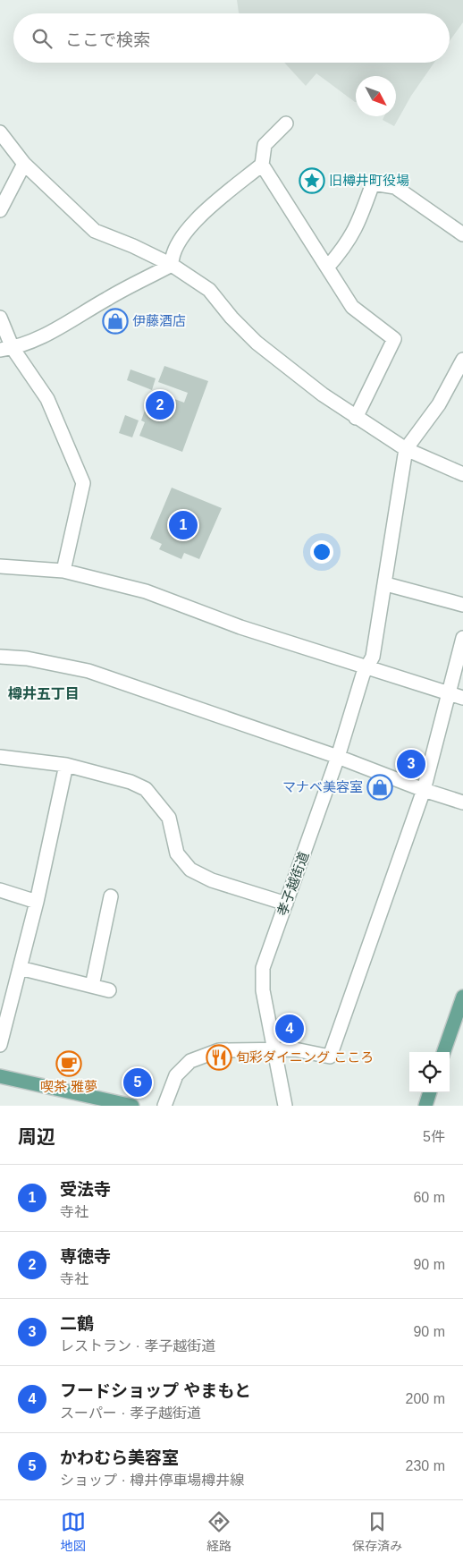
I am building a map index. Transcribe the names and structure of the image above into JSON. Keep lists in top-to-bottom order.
{
  "streets": {
    "street": ["孝子越街道"]
  },
  "districts": ["樽井五丁目"],
  "places": {
    "place": ["旧樽井町役場"],
    "shop": ["伊藤酒店", "マナベ美容室"],
    "restaurant": ["旬彩ダイニング こころ"],
    "cafe": ["喫茶 雅夢"]
  },
  "north": "bottom right",
  "page": {
    "search": "ここで検索",
    "pins": [
      "2",
      "1",
      "3",
      "4",
      "5"
    ],
    "heading": ["周辺", "5件"],
    "list": [
      {
        "mark": "1",
        "name": "受法寺",
        "note": "寺社",
        "value": "60 m"
      },
      {
        "mark": "2",
        "name": "専徳寺",
        "note": "寺社",
        "value": "90 m"
      },
      {
        "mark": "3",
        "name": "二鶴",
        "note": "レストラン · 孝子越街道",
        "value": "90 m"
      },
      {
        "mark": "4",
        "name": "フードショップ やまもと",
        "note": "スーパー · 孝子越街道",
        "value": "200 m"
      },
      {
        "mark": "5",
        "name": "かわむら美容室",
        "note": "ショップ · 樽井停車場樽井線",
        "value": "230 m"
      }
    ],
    "nav": ["地図", "経路", "保存済み"]
  }
}
